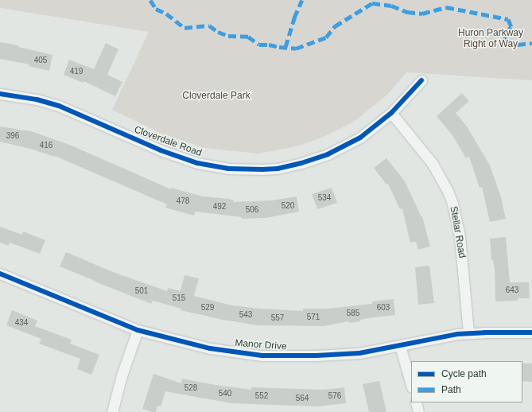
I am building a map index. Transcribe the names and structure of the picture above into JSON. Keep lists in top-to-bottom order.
{
  "streets": {
    "street": ["Cloverdale Road", "Stellar Road", "Manor Drive"]
  },
  "crossings": [
    ["Cloverdale Road", "Stellar Road"],
    ["Stellar Road", "Manor Drive"]
  ],
  "parks": ["Huron Parkway Right of Way", "Cloverdale Park"],
  "house_numbers": [
    "405",
    "419",
    "396",
    "416",
    "534",
    "478",
    "520",
    "492",
    "506",
    "643",
    "501",
    "515",
    "529",
    "603",
    "585",
    "543",
    "571",
    "557",
    "434",
    "528",
    "540",
    "552",
    "576",
    "564"
  ],
  "legend": ["Cycle path", "Path"]
}
